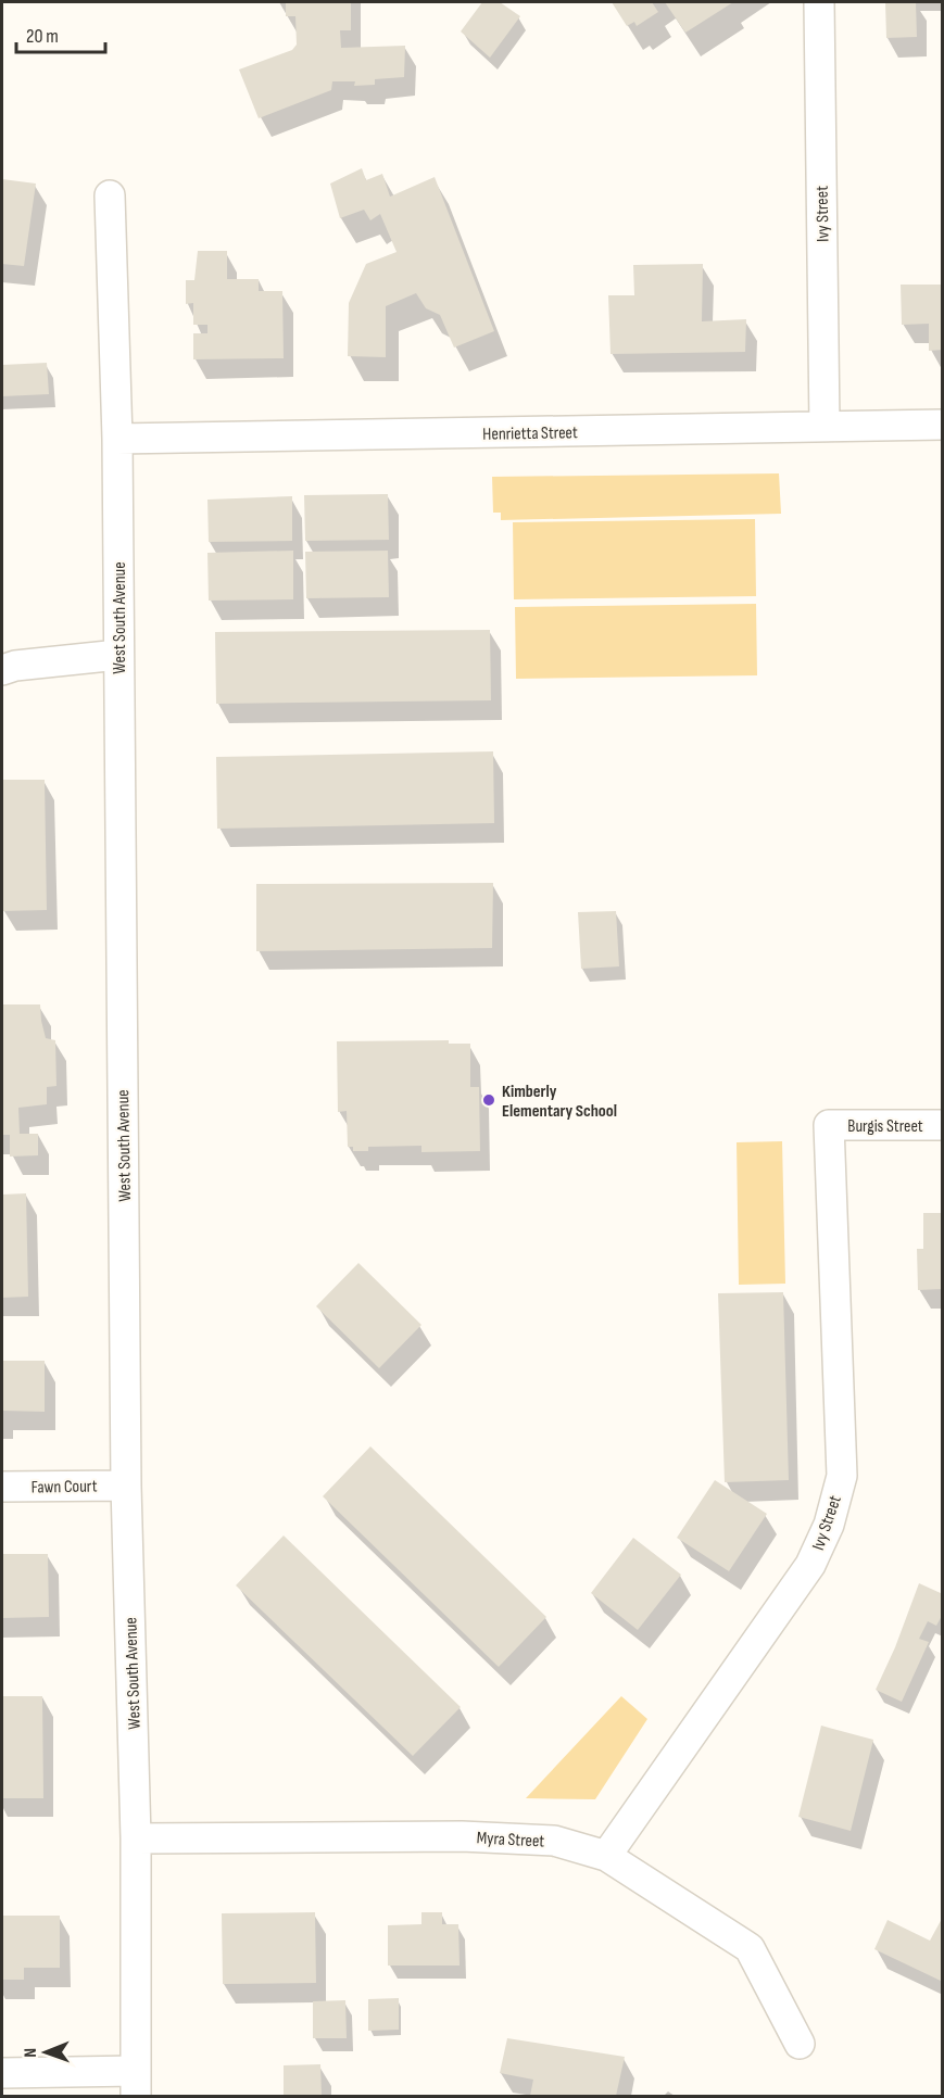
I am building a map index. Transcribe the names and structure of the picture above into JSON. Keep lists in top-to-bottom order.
{
  "streets": {
    "street": [
      "Ivy Street",
      "Henrietta Street",
      "West South Avenue",
      "Burgis Street",
      "Fawn Court",
      "Myra Street"
    ]
  },
  "crossings": [
    ["Ivy Street", "Henrietta Street"],
    ["Ivy Street", "Burgis Street"],
    ["Ivy Street", "Myra Street"],
    ["Henrietta Street", "West South Avenue"],
    ["West South Avenue", "Fawn Court"],
    ["West South Avenue", "Myra Street"]
  ],
  "places": ["Kimberly Elementary School"],
  "scale_bar": "20 m",
  "north": "left"
}
